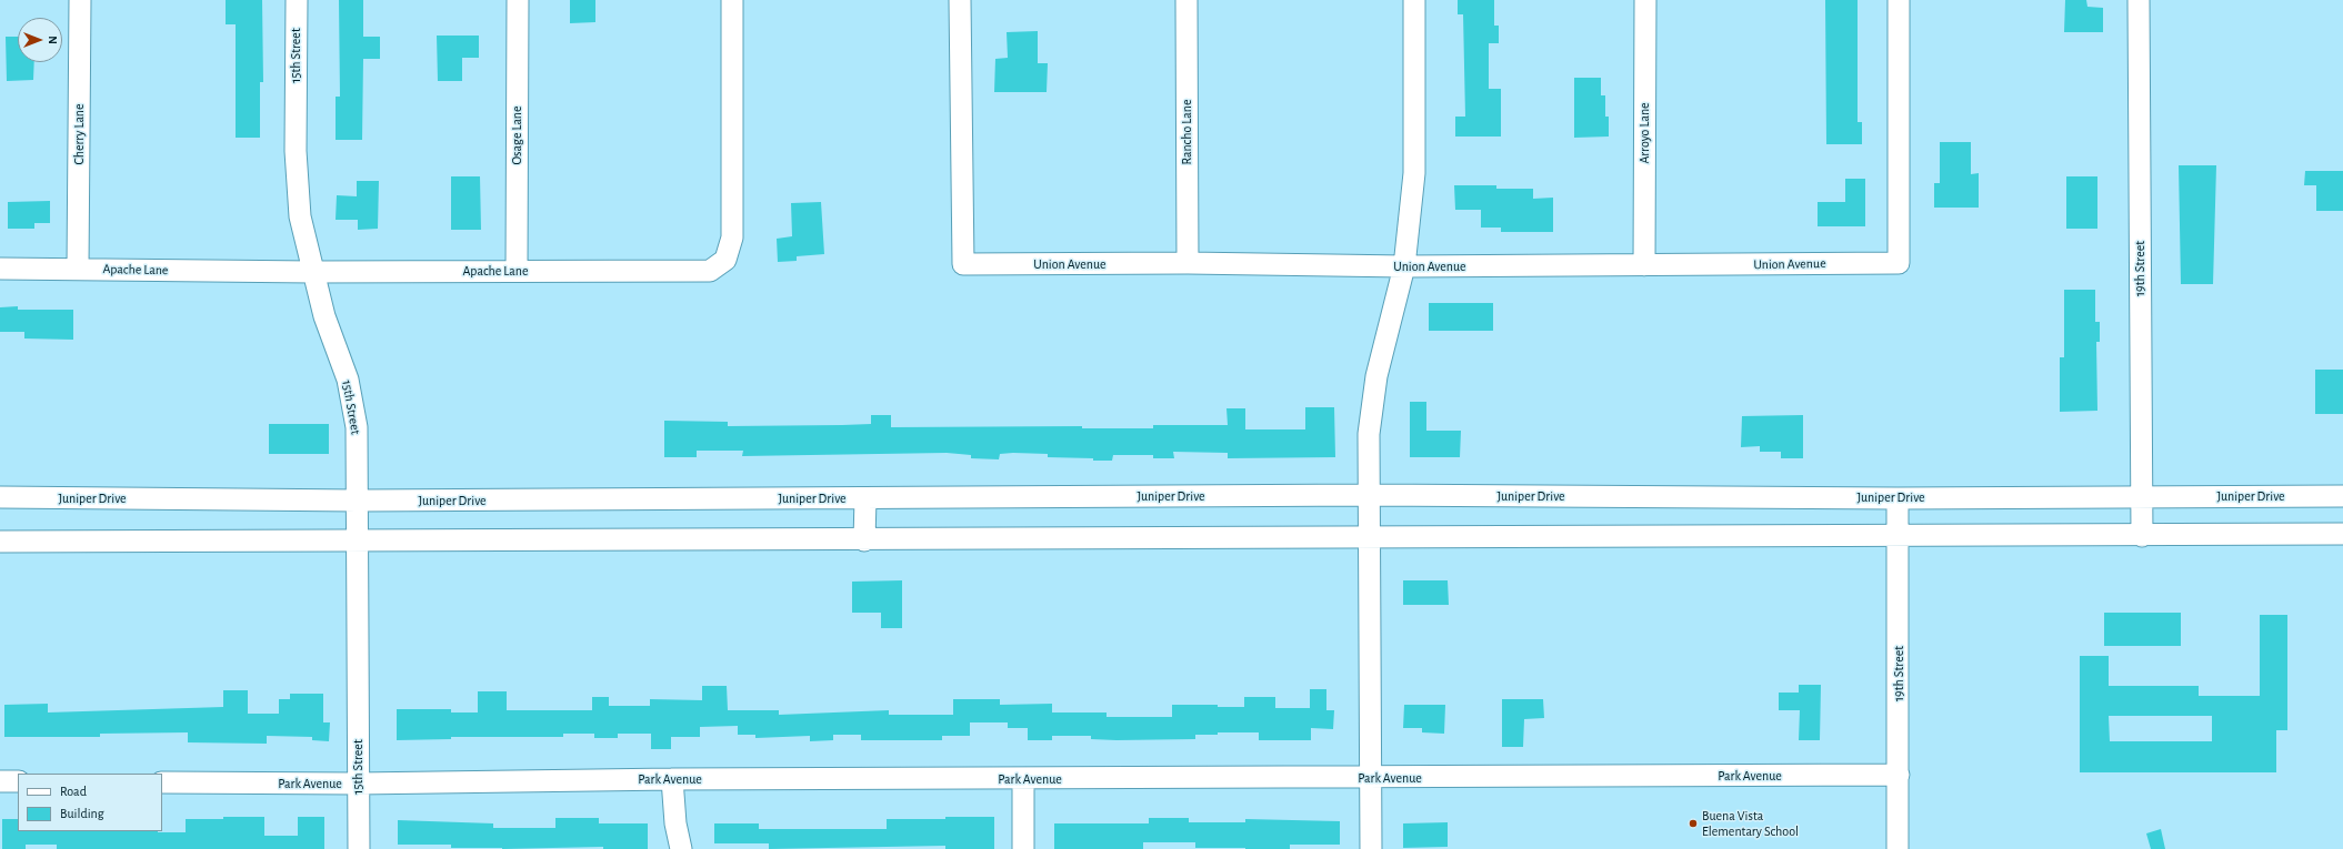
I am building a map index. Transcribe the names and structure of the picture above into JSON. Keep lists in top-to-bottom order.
{
  "streets": {
    "street": [
      "15th Street",
      "Rancho Lane",
      "Arroyo Lane",
      "Cherry Lane",
      "Osage Lane",
      "Union Avenue",
      "19th Street",
      "Apache Lane",
      "Juniper Drive",
      "Park Avenue"
    ]
  },
  "crossings": [
    ["15th Street", "Apache Lane"],
    ["15th Street", "Juniper Drive"],
    ["15th Street", "Park Avenue"],
    ["Rancho Lane", "Union Avenue"],
    ["Arroyo Lane", "Union Avenue"],
    ["Cherry Lane", "Apache Lane"],
    ["Osage Lane", "Apache Lane"],
    ["19th Street", "Juniper Drive"],
    ["19th Street", "Park Avenue"]
  ],
  "places": ["Buena Vista Elementary School"],
  "legend": ["Road", "Building"],
  "north": "right"
}
